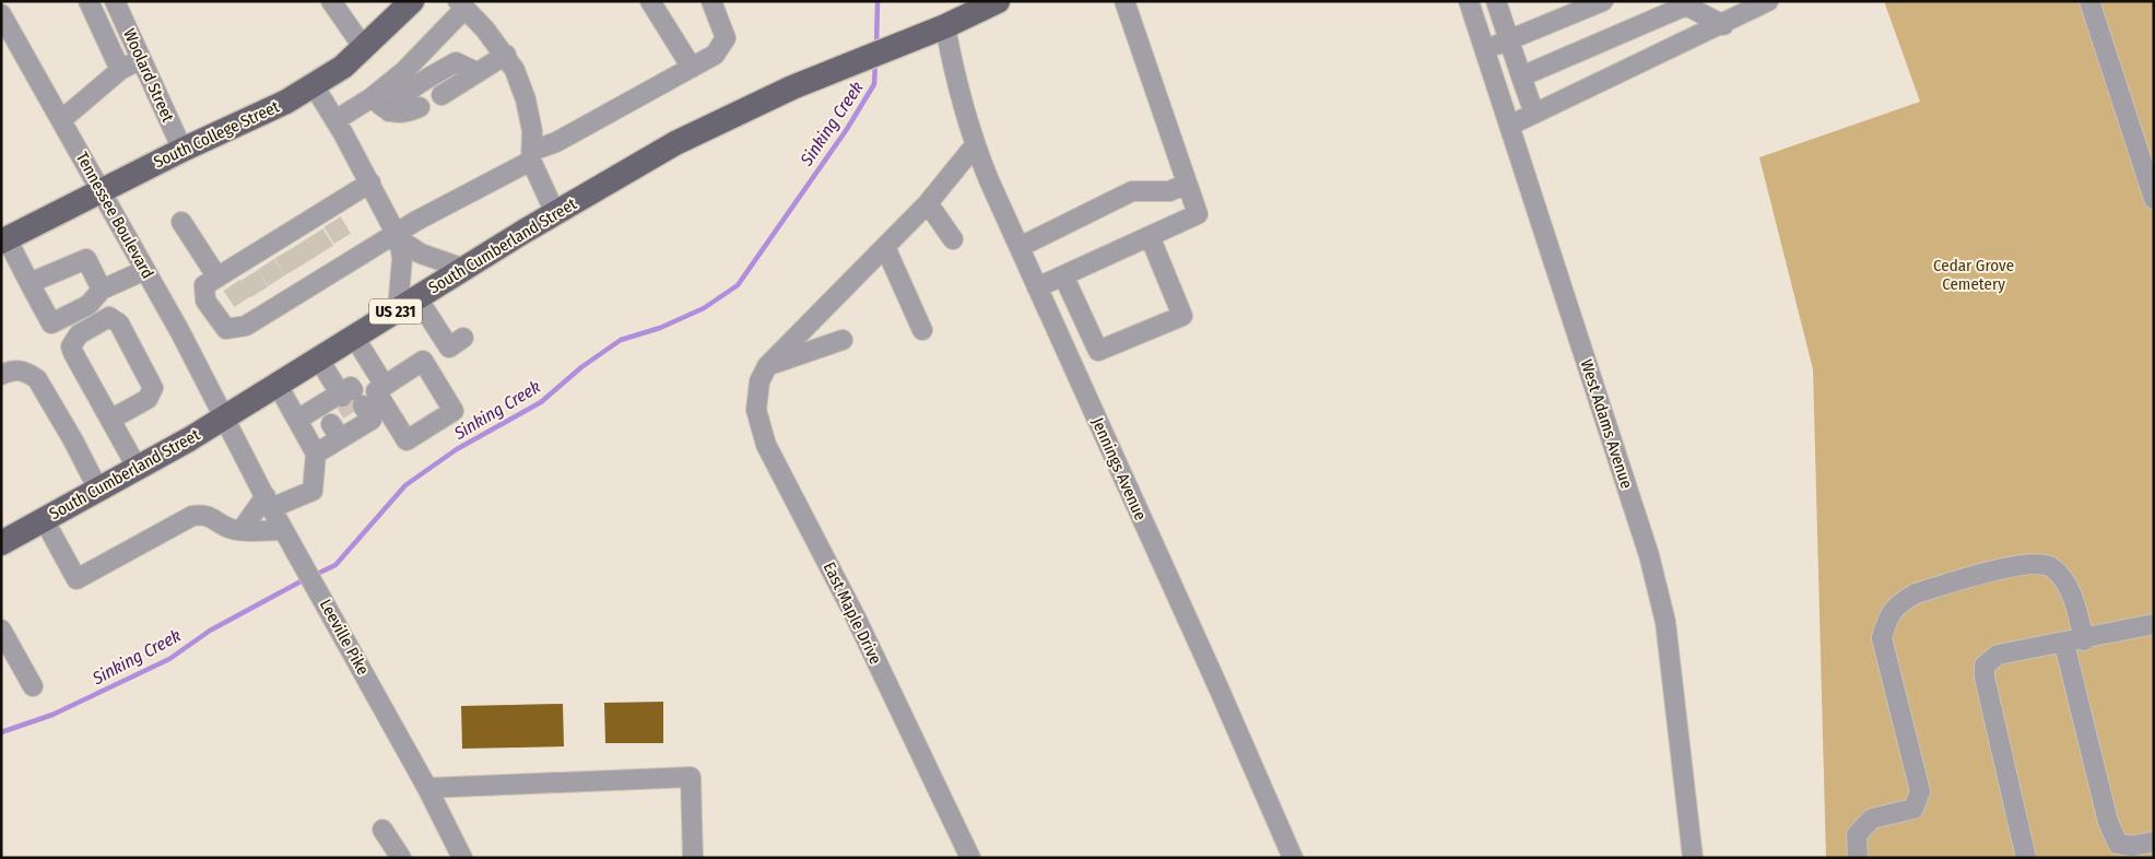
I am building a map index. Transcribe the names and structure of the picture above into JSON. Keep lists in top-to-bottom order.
{
  "streets": {
    "main road": ["South College Street", "South Cumberland Street", "US 231"],
    "street": [
      "Woolard Street",
      "Tennessee Boulevard",
      "West Adams Avenue",
      "Jennings Avenue",
      "East Maple Drive",
      "Leeville Pike"
    ]
  },
  "crossings": [
    ["Woolard Street", "South College Street"],
    ["South College Street", "Tennessee Boulevard"],
    ["Tennessee Boulevard", "South Cumberland Street"],
    ["Tennessee Boulevard", "Leeville Pike"],
    ["South Cumberland Street", "Jennings Avenue"],
    ["South Cumberland Street", "Leeville Pike"]
  ],
  "water": ["Sinking Creek"],
  "parks": ["Cedar Grove Cemetery"]
}
